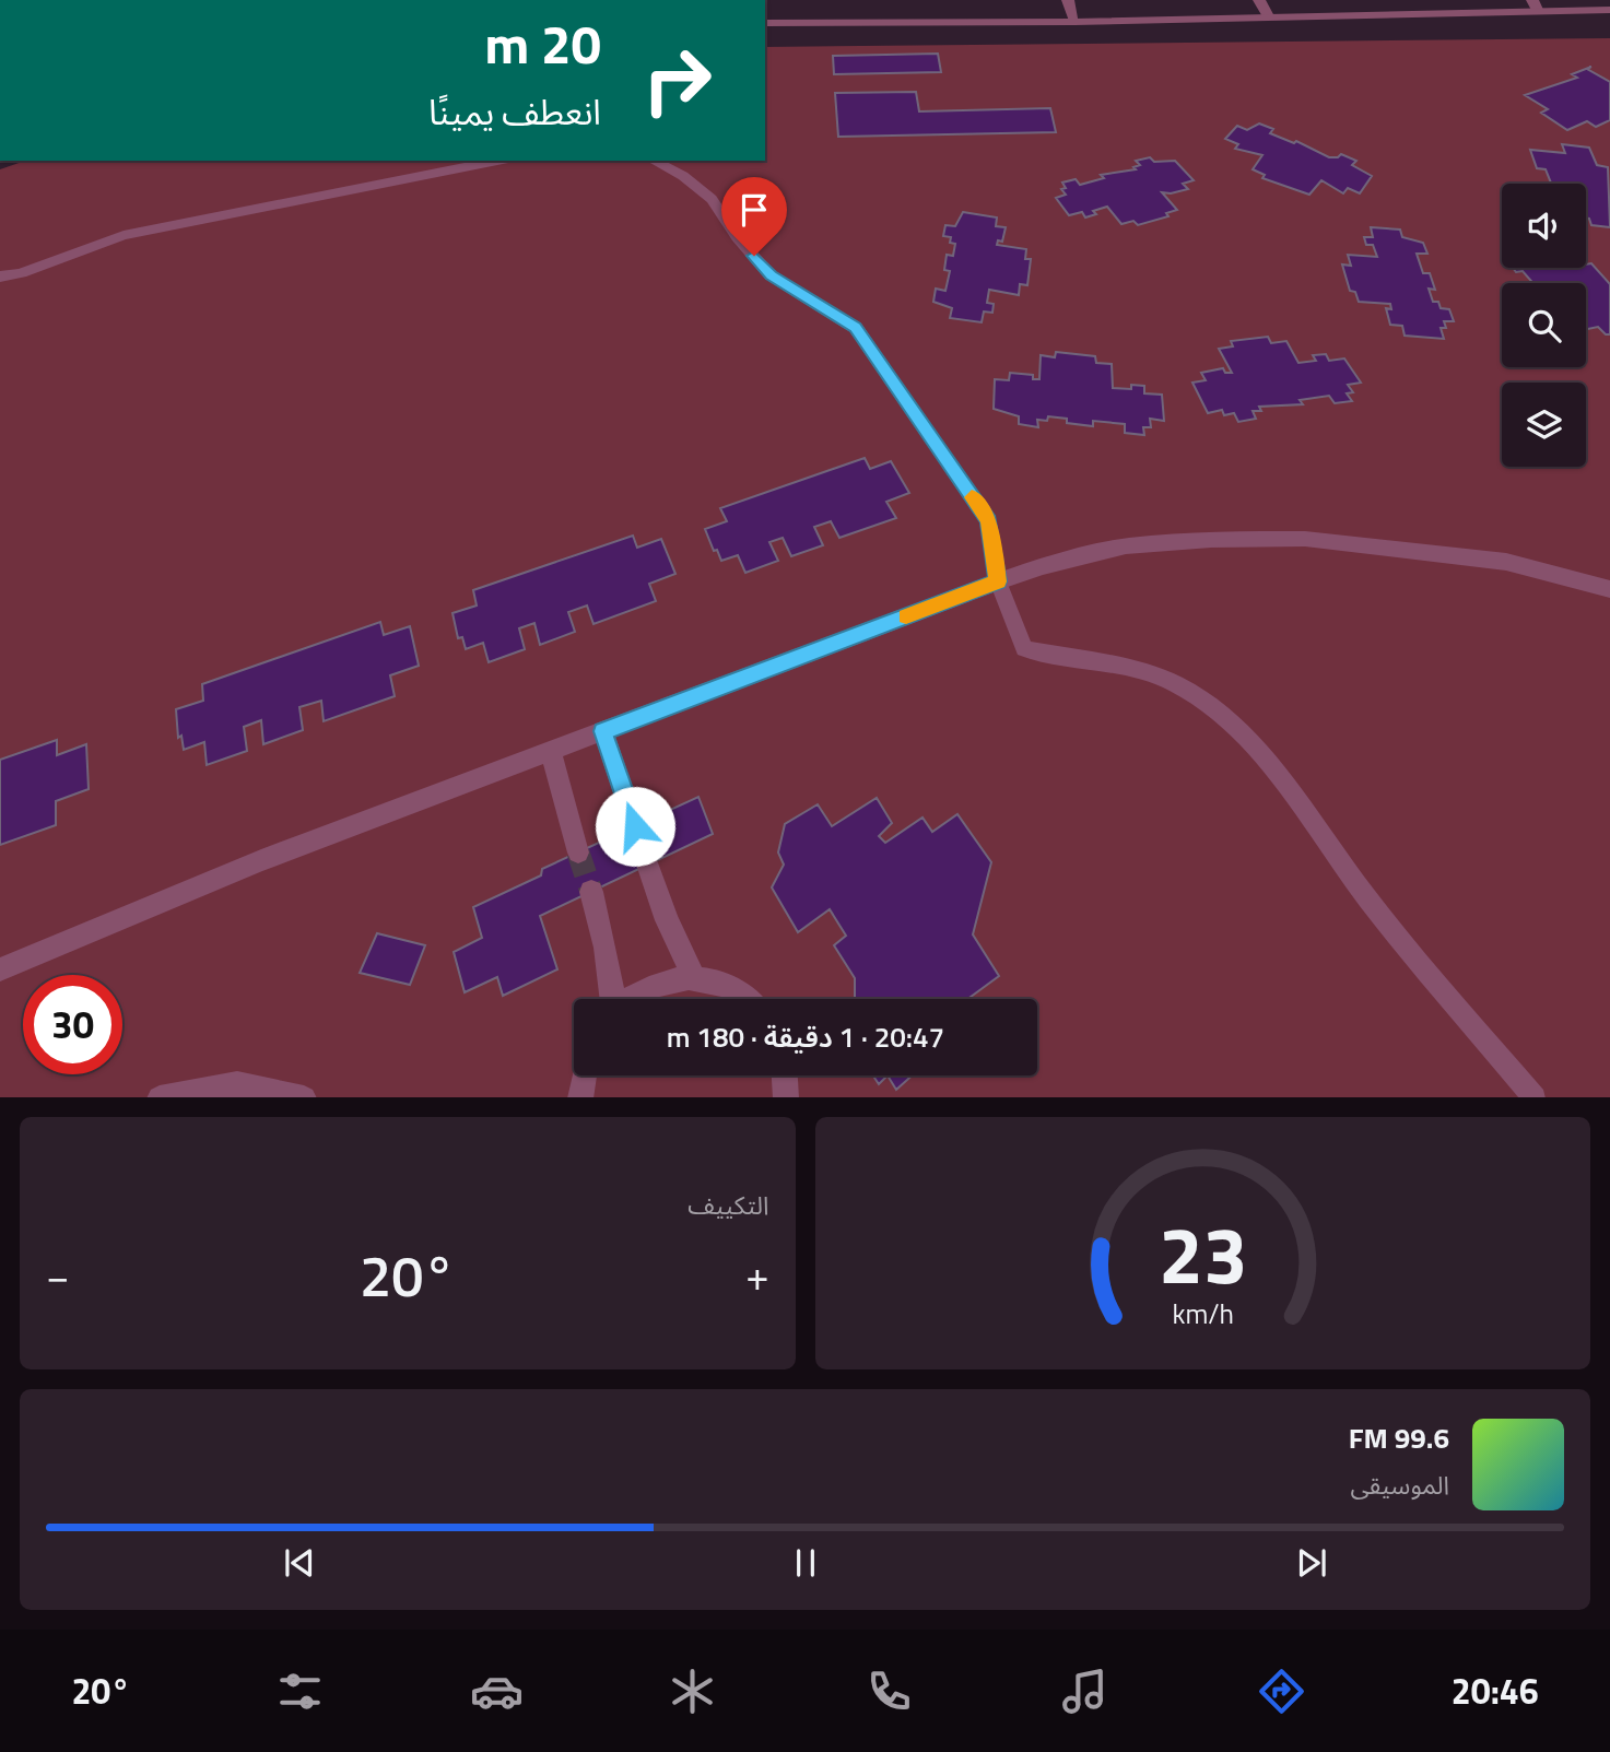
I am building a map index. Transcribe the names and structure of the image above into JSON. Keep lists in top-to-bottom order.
{
  "page": {
    "turn": ["20 m", "انعطف يمينًا"],
    "limit": "30",
    "trip": "20:47 · 1 دقيقة · 180 m",
    "tile": "التكييف",
    "heat": ["−", "20°", "+"],
    "song": ["99.6 FM", "الموسيقى"],
    "tabs": ["20:46", "20°"],
    "gauge": ["23", "km/h"]
  }
}
